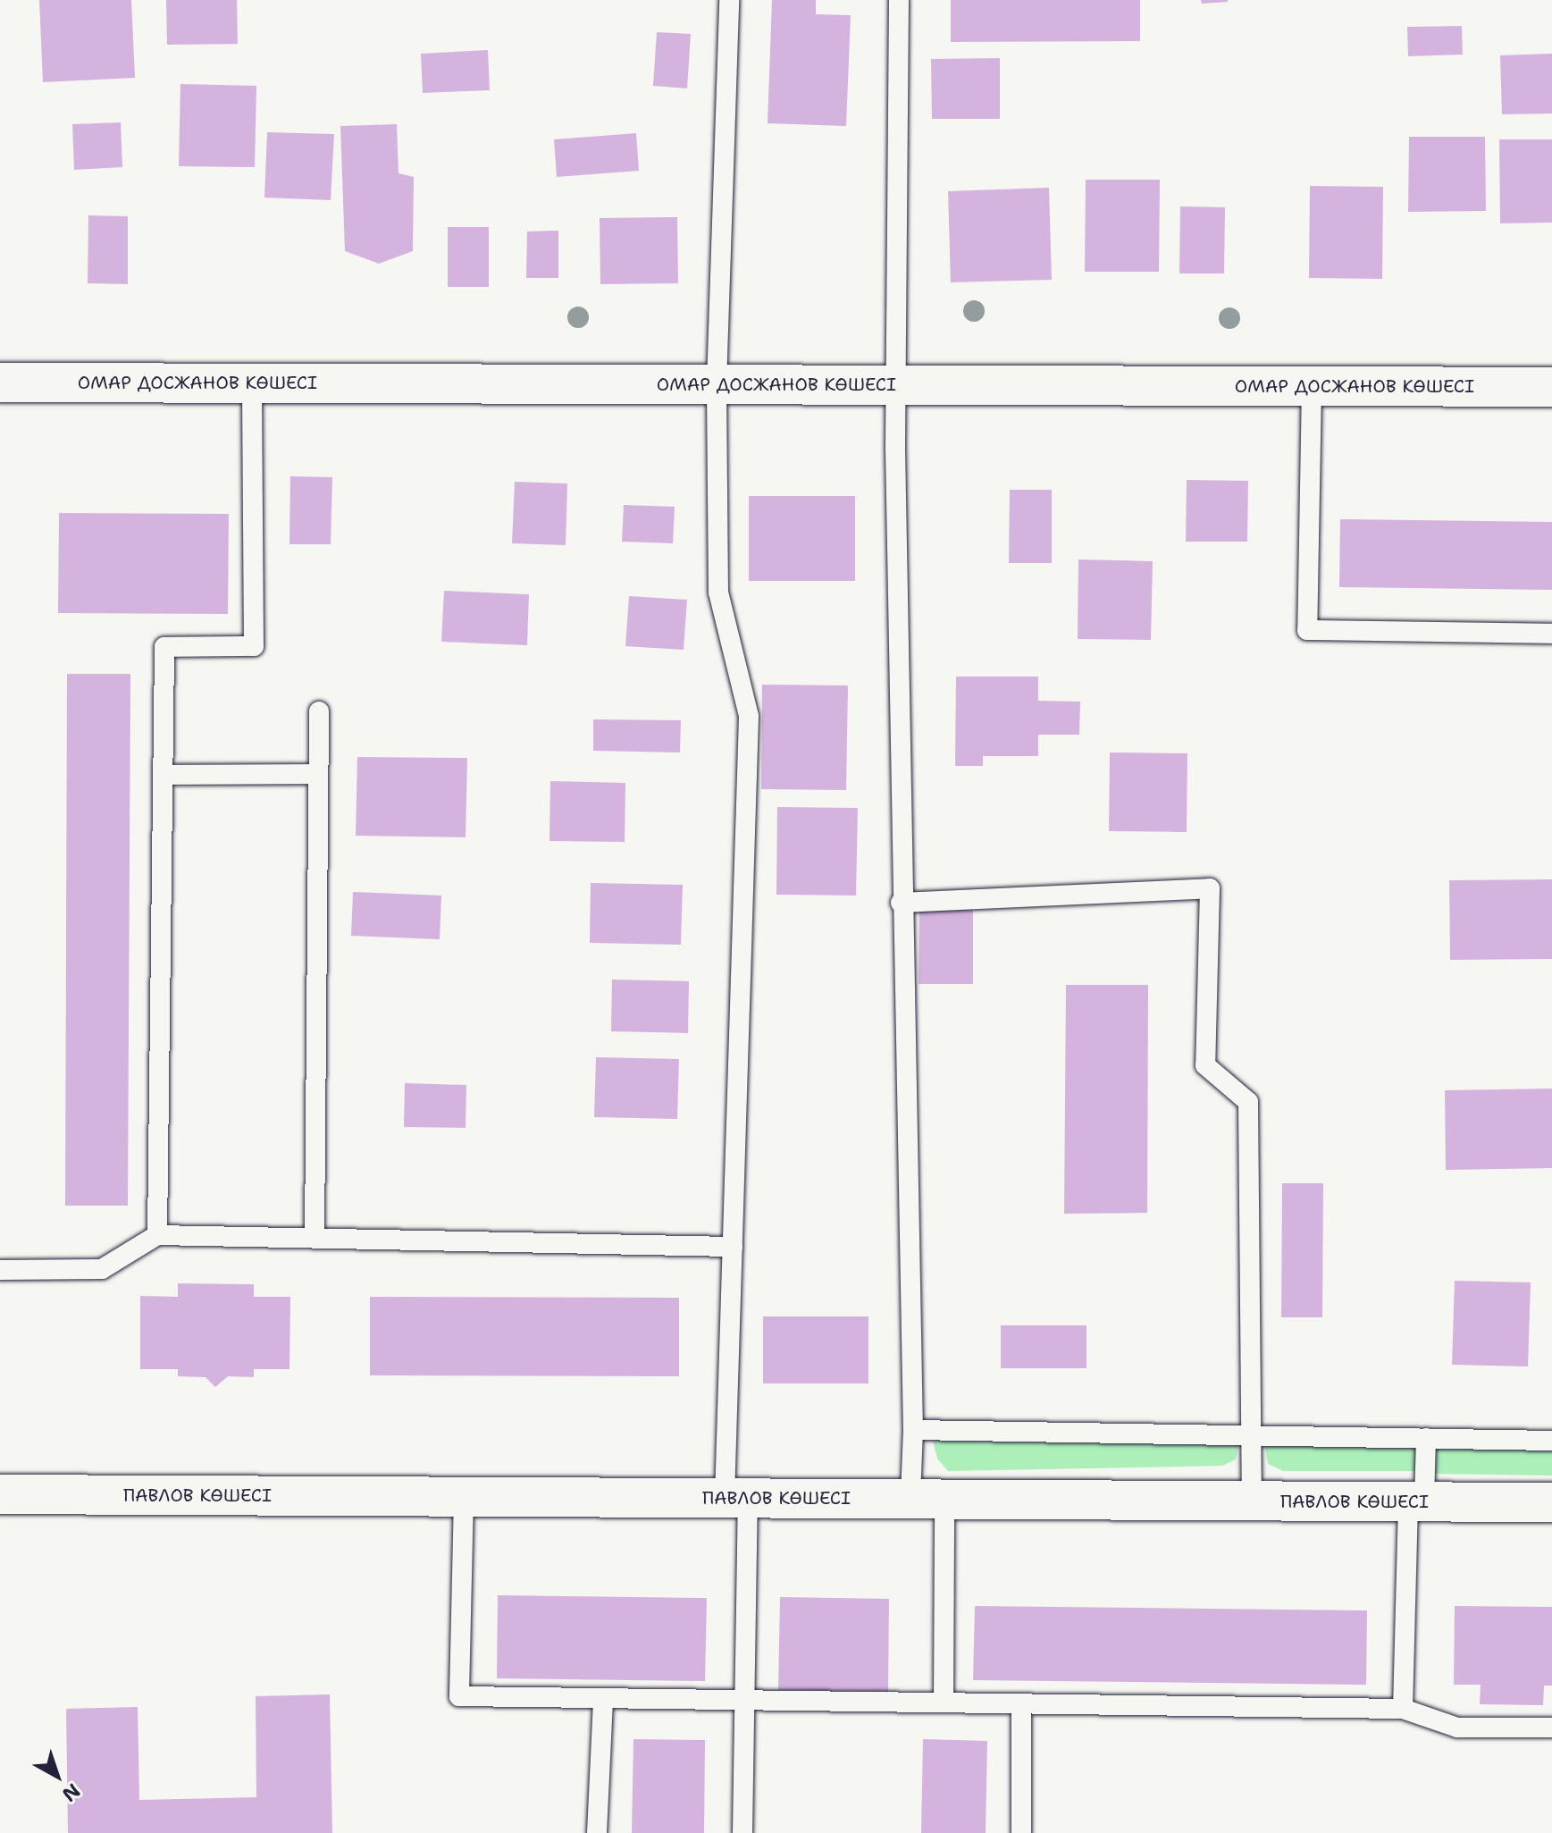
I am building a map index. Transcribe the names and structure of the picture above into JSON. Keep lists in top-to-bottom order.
{
  "streets": {
    "street": ["ОМАР ДОСЖАНОВ КӨШЕСІ", "ПАВЛОВ КӨШЕСІ"]
  },
  "north": "bottom right"
}
